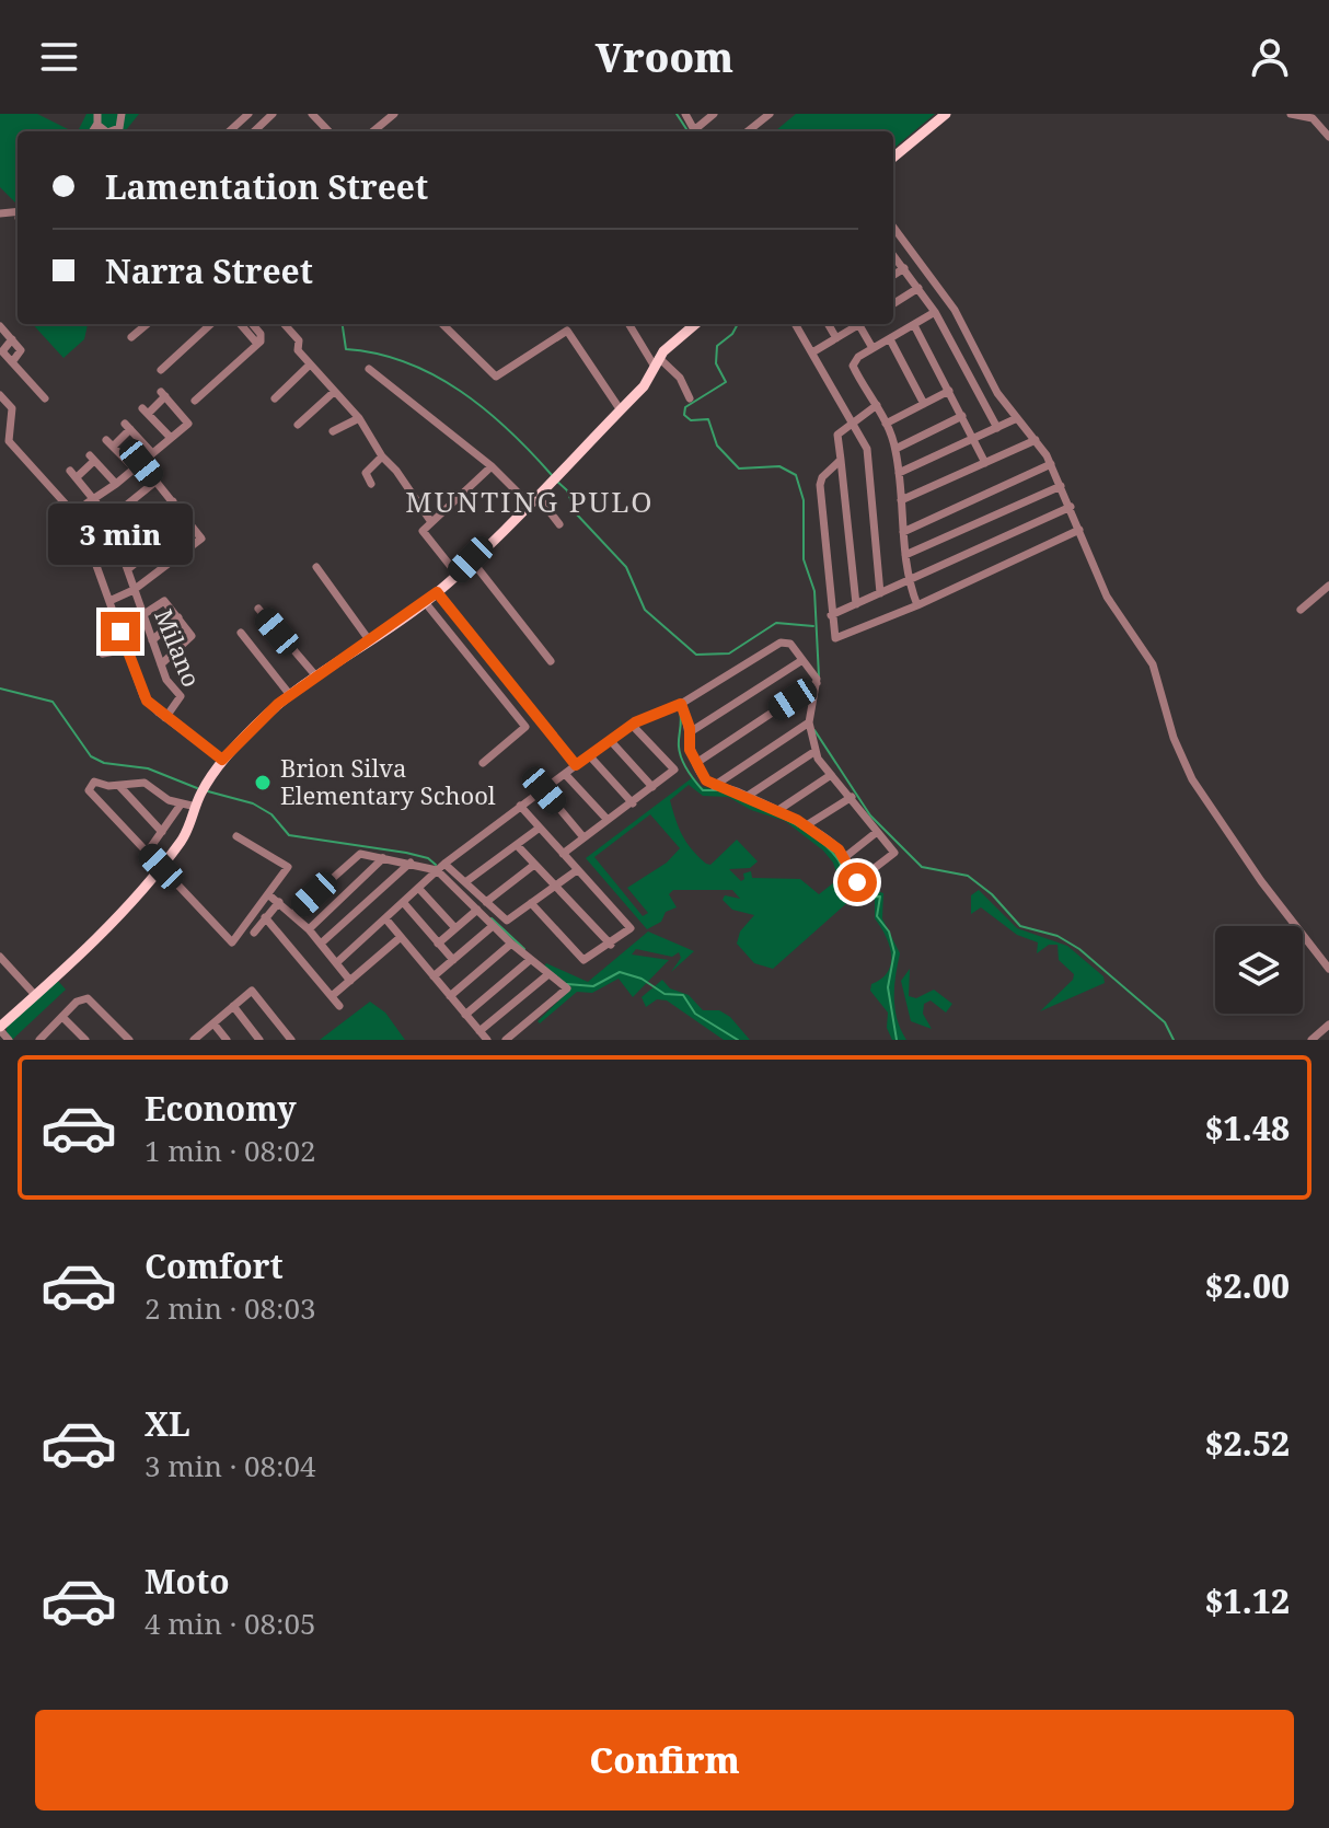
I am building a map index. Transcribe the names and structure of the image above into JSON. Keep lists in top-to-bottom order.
{
  "streets": {
    "street": ["Milano"]
  },
  "districts": ["MUNTING PULO"],
  "places": ["Brion Silva Elementary School"],
  "page": {
    "header": "Vroom",
    "banner": ["Lamentation Street", "Narra Street"],
    "bubble": "3 min",
    "list": [
      {
        "name": "Economy",
        "note": "1 min · 08:02",
        "value": "$1.48"
      },
      {
        "name": "Comfort",
        "note": "2 min · 08:03",
        "value": "$2.00"
      },
      {
        "name": "XL",
        "note": "3 min · 08:04",
        "value": "$2.52"
      },
      {
        "name": "Moto",
        "note": "4 min · 08:05",
        "value": "$1.12"
      }
    ],
    "buttons": "Confirm"
  }
}
